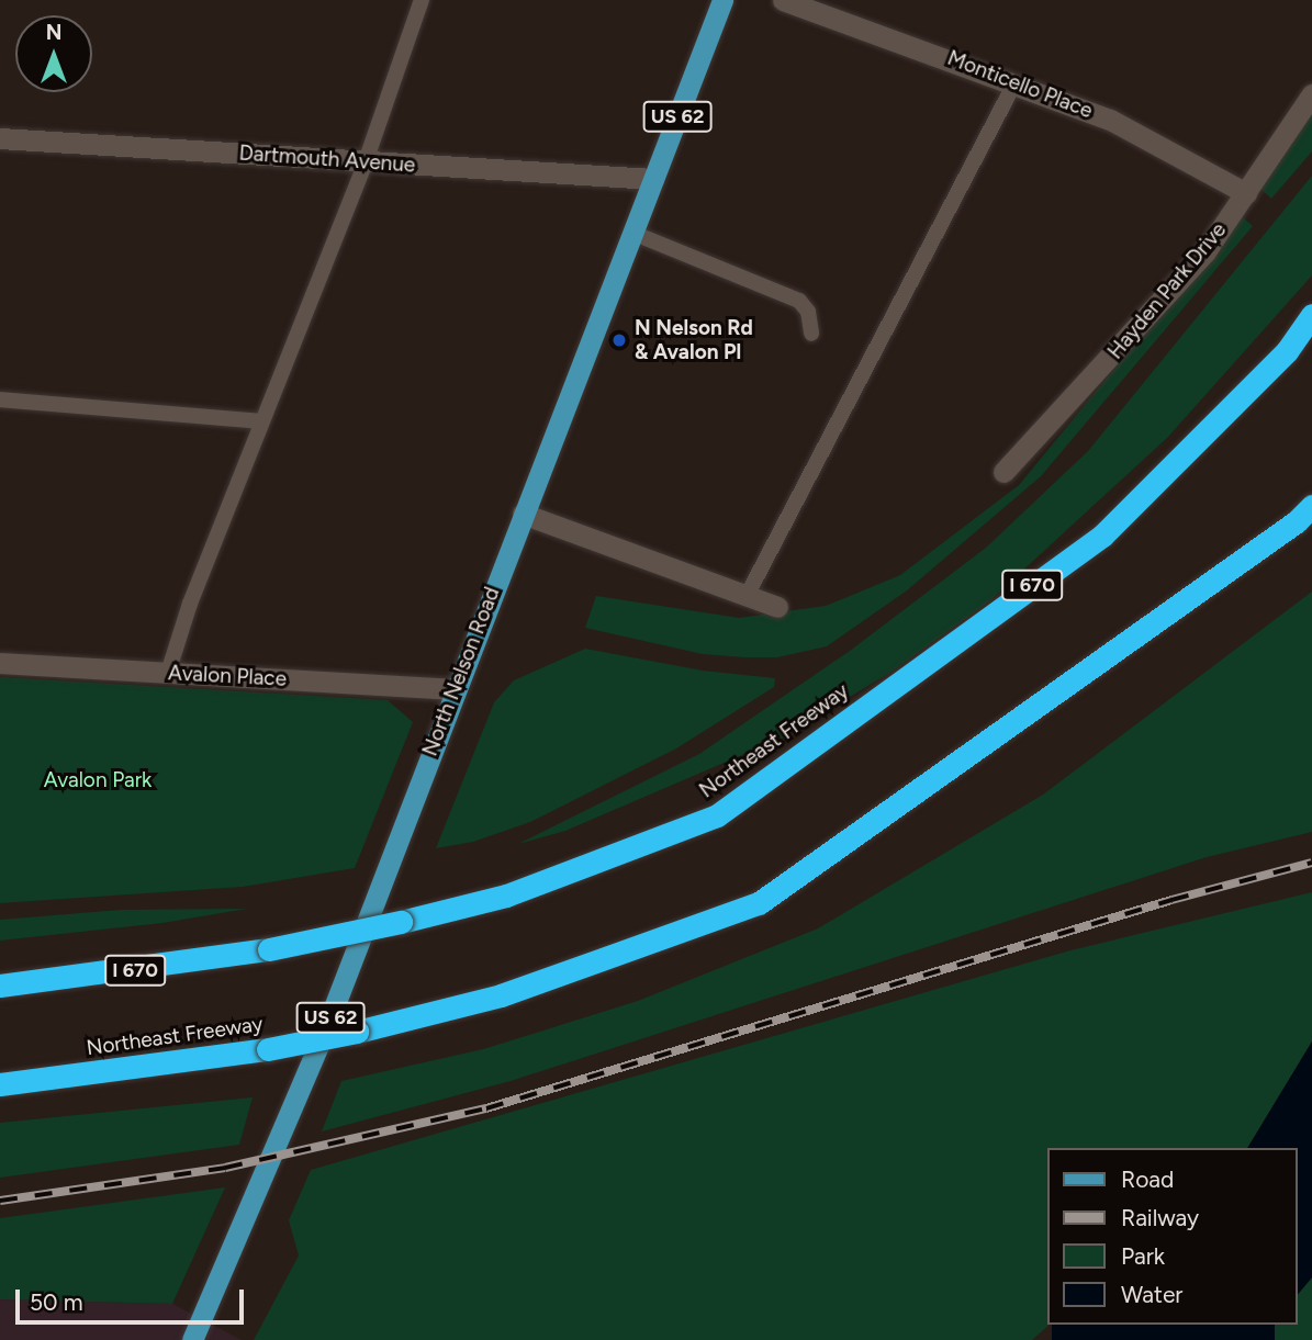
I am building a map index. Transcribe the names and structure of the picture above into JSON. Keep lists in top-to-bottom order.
{
  "streets": {
    "highway": ["I 670", "Northeast Freeway"],
    "main road": ["US 62", "North Nelson Road"],
    "street": [
      "Monticello Place",
      "Dartmouth Avenue",
      "Hayden Park Drive",
      "Avalon Place"
    ]
  },
  "crossings": [
    ["Monticello Place", "Hayden Park Drive"],
    ["Dartmouth Avenue", "North Nelson Road"],
    ["North Nelson Road", "Avalon Place"]
  ],
  "parks": ["Avalon Park"],
  "places": ["N Nelson Rd & Avalon Pl"],
  "legend": [
    "Road",
    "Railway",
    "Park",
    "Water"
  ],
  "scale_bar": "50 m",
  "north": "top"
}
